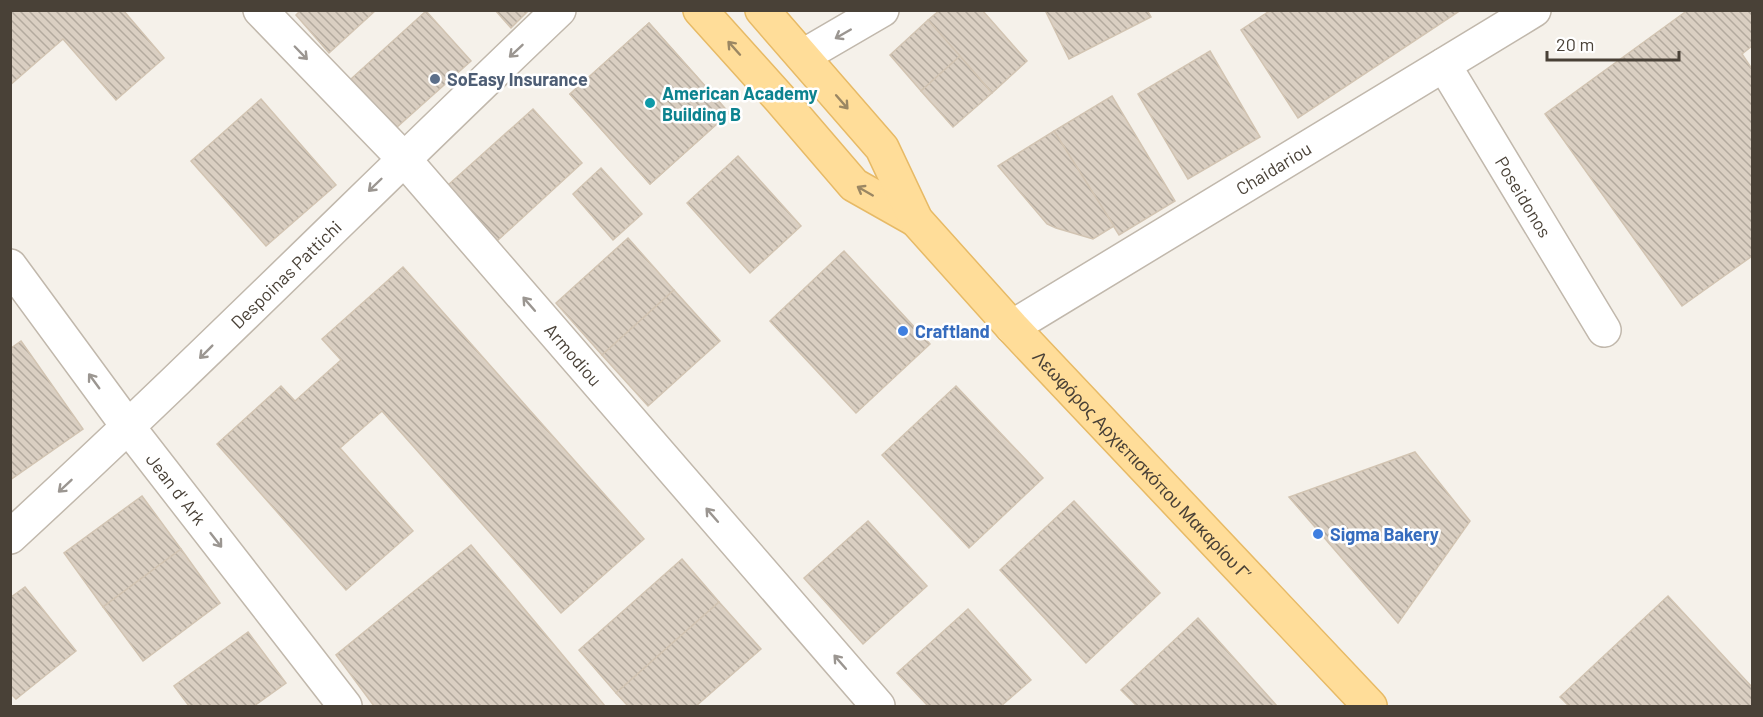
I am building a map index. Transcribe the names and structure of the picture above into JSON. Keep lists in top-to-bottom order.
{
  "streets": {
    "main road": ["Λεωφόρος Αρχιεπισκόπου Μακαρίου Γ’"],
    "street": [
      "Chaidariou",
      "Poseidonos",
      "Despoinas Pattichi",
      "Armodiou",
      "Jean d' Ark"
    ]
  },
  "crossings": [
    ["Chaidariou", "Poseidonos"],
    ["Chaidariou", "Λεωφόρος Αρχιεπισκόπου Μακαρίου Γ’"],
    ["Despoinas Pattichi", "Armodiou"],
    ["Despoinas Pattichi", "Jean d' Ark"]
  ],
  "one_way": ["Despoinas Pattichi"],
  "places": [
    "SoEasy Insurance",
    "American Academy Building B",
    "Craftland",
    "Sigma Bakery"
  ],
  "scale_bar": "20 m"
}
